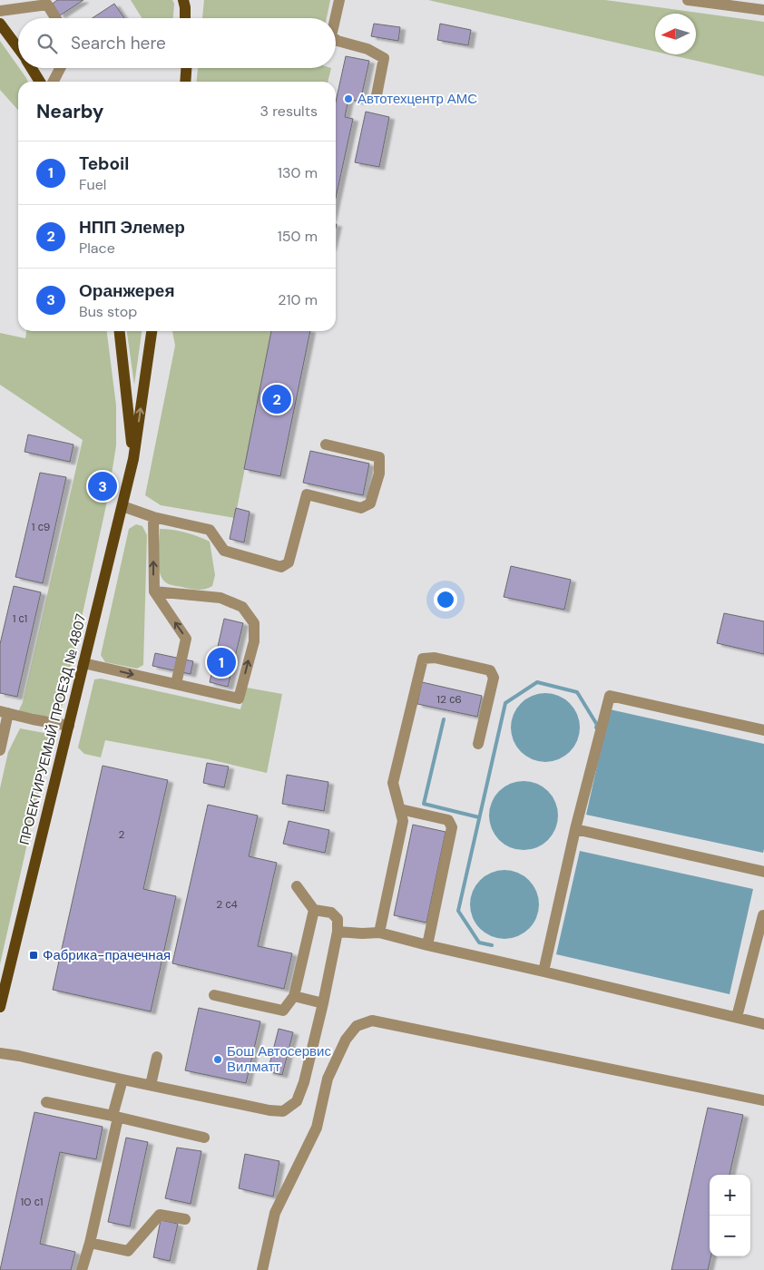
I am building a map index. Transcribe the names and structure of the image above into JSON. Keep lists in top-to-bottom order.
{
  "streets": {
    "main road": ["ПРОЕКТИРУЕМЫЙ ПРОЕЗД № 4807"]
  },
  "places": {
    "other": ["Автотехцентр АМС", "Бош Автосервис Вилматт"],
    "transit": ["Фабрика-прачечная"]
  },
  "house_numbers": [
    "1 с9",
    "1 с1",
    "12 с6",
    "2",
    "2 с4",
    "10 с1"
  ],
  "north": "left",
  "page": {
    "search": "Search here",
    "heading": ["Nearby", "3 results"],
    "list": [
      {
        "mark": "1",
        "name": "Teboil",
        "note": "Fuel",
        "value": "130 m"
      },
      {
        "mark": "2",
        "name": "НПП Элемер",
        "note": "Place",
        "value": "150 m"
      },
      {
        "mark": "3",
        "name": "Оранжерея",
        "note": "Bus stop",
        "value": "210 m"
      }
    ],
    "pins": ["2", "3", "1"],
    "map_buttons": ["+", "−"]
  }
}
